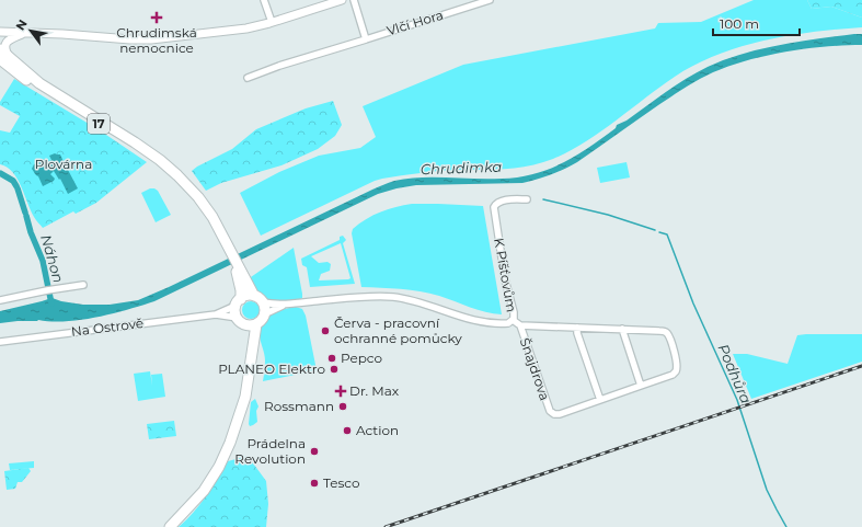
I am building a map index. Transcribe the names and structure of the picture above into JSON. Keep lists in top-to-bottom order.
{
  "streets": {
    "main road": ["17"],
    "street": [
      "Vlčí Hora",
      "K Píšťovům",
      "Na Ostrově",
      "Šnajdrova"
    ]
  },
  "crossings": [
    ["17", "Na Ostrově"],
    ["K Píšťovům", "Šnajdrova"]
  ],
  "water": ["Chrudimka", "Náhon", "Podhůra"],
  "parks": ["Plovárna"],
  "places": {
    "health": ["Chrudimská nemocnice", "Dr. Max"],
    "other": [
      "Červa - pracovní ochranné pomůcky",
      "Pepco",
      "PLANEO Elektro",
      "Rossmann",
      "Action",
      "Prádelna Revolution",
      "Tesco"
    ]
  },
  "scale_bar": "100 m",
  "north": "top left"
}
